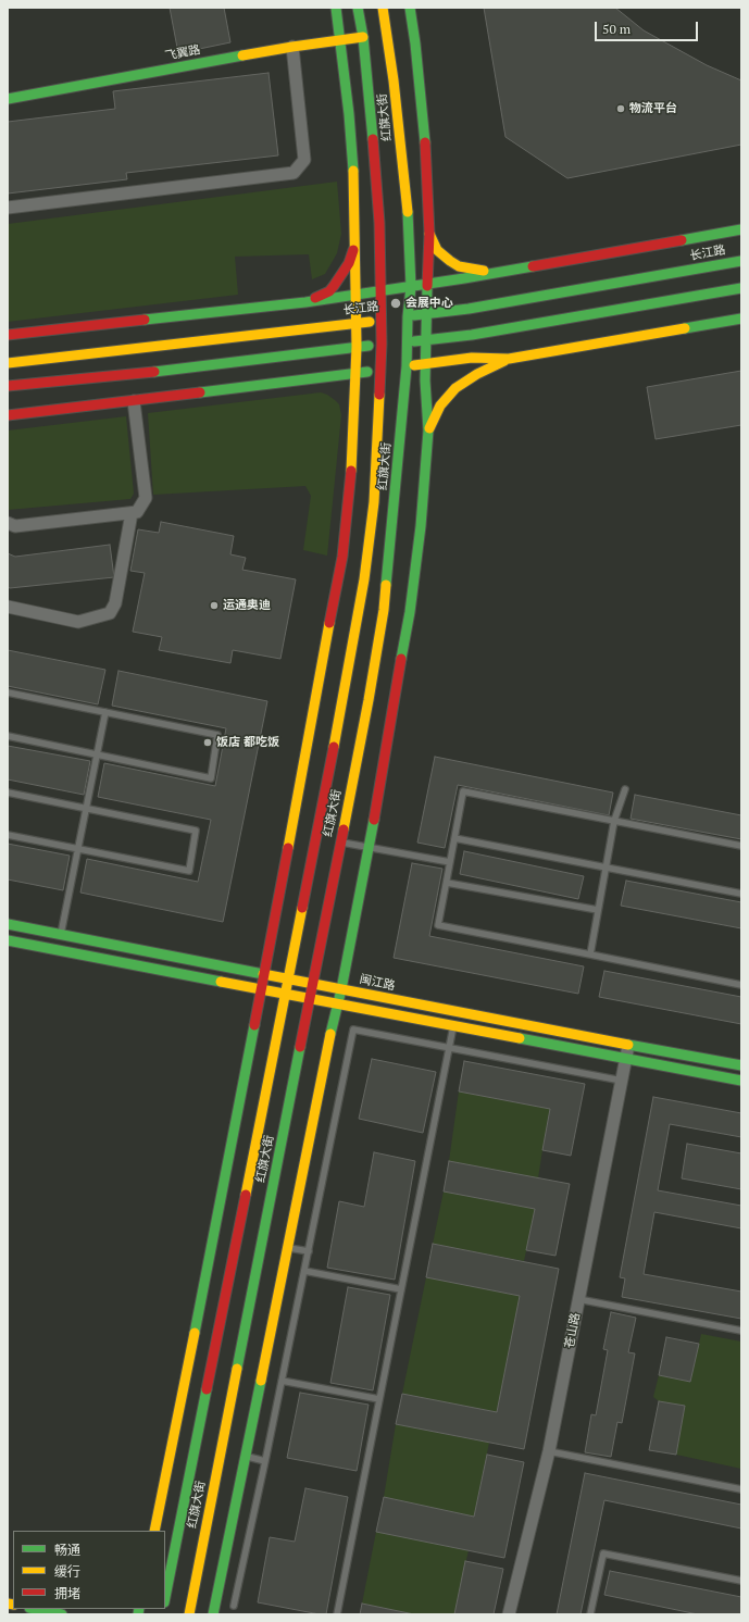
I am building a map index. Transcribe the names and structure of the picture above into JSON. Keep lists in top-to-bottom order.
{
  "streets": {
    "main road": [
      "飞翼路",
      "红旗大街",
      "长江路",
      "闽江路"
    ],
    "street": ["苍山路"]
  },
  "crossings": [
    ["飞翼路", "红旗大街"],
    ["红旗大街", "长江路"],
    ["红旗大街", "闽江路"],
    ["闽江路", "苍山路"]
  ],
  "places": [
    "物流平台",
    "会展中心",
    "运通奥迪",
    "饭店 都吃饭"
  ],
  "legend": ["畅通", "缓行", "拥堵"],
  "scale_bar": "50 m"
}
